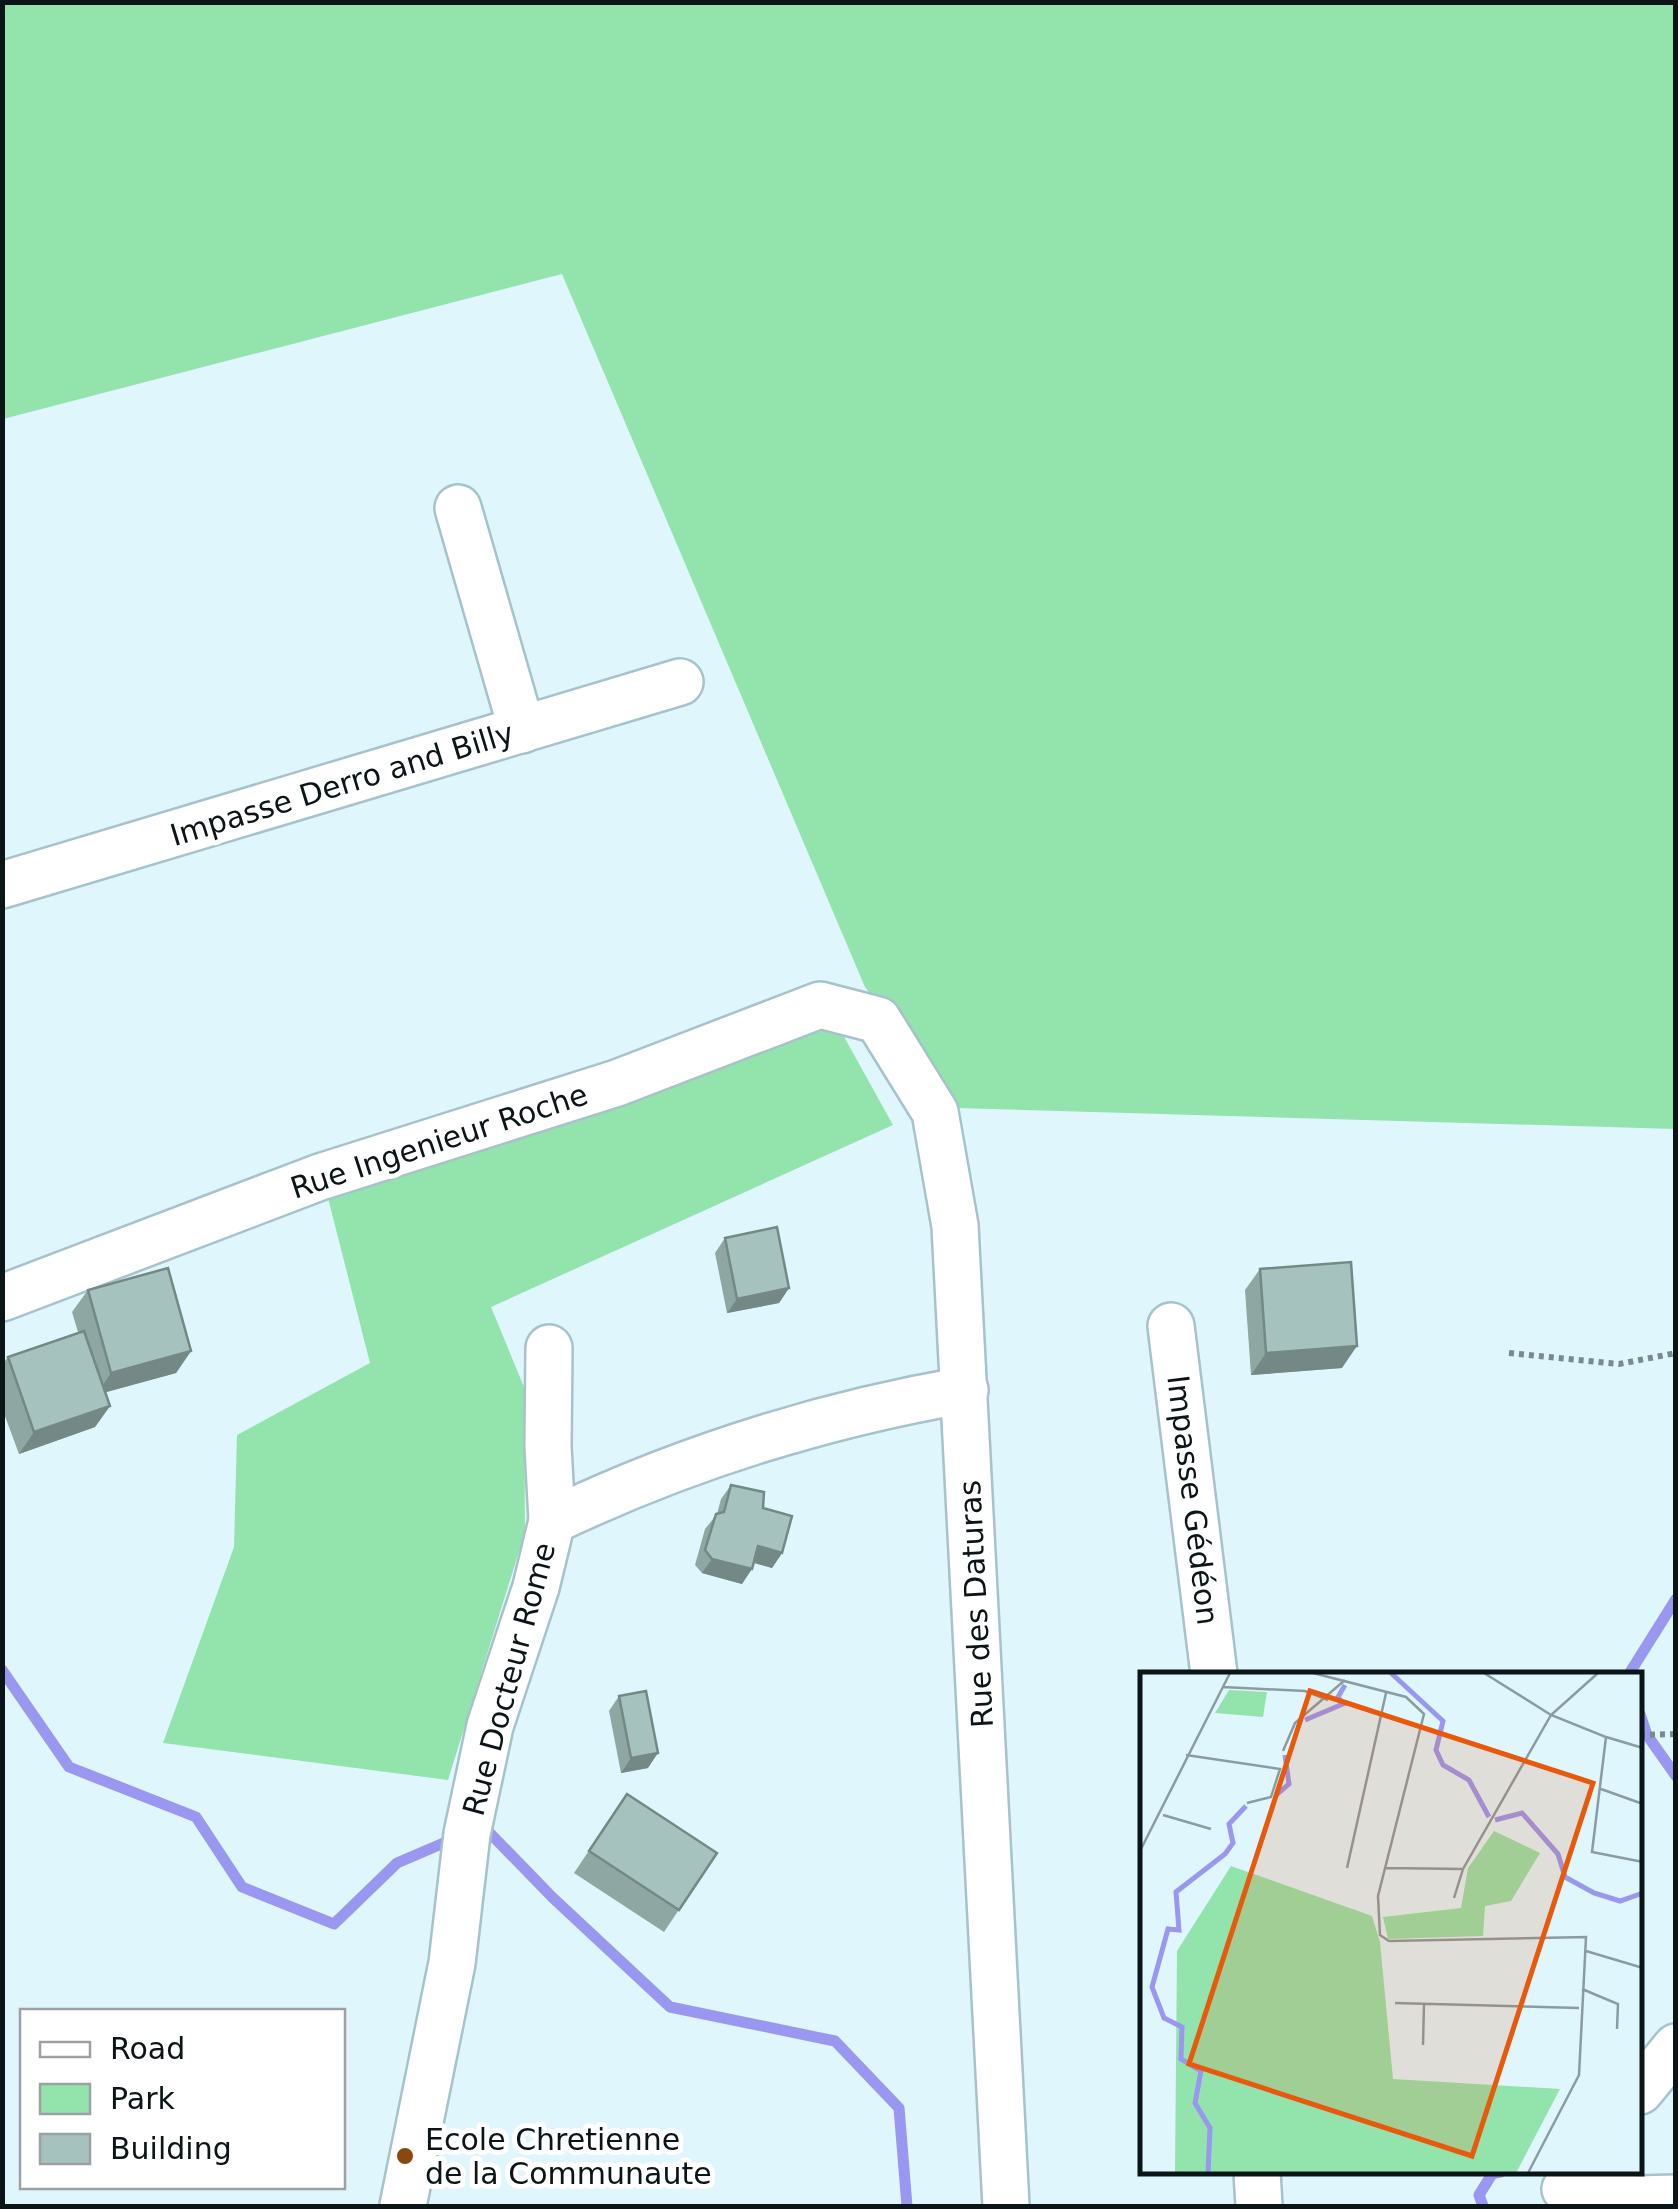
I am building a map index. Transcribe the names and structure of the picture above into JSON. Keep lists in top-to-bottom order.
{
  "streets": {
    "street": [
      "Impasse Derro and Billy",
      "Rue Ingenieur Roche",
      "Impasse Gédéon",
      "Rue des Daturas",
      "Rue Docteur Rome"
    ]
  },
  "crossings": [
    ["Rue Ingenieur Roche", "Rue des Daturas"],
    ["Rue des Daturas", "Rue Docteur Rome"]
  ],
  "places": ["Ecole Chretienne de la Communaute"],
  "legend": ["Road", "Park", "Building"]
}
